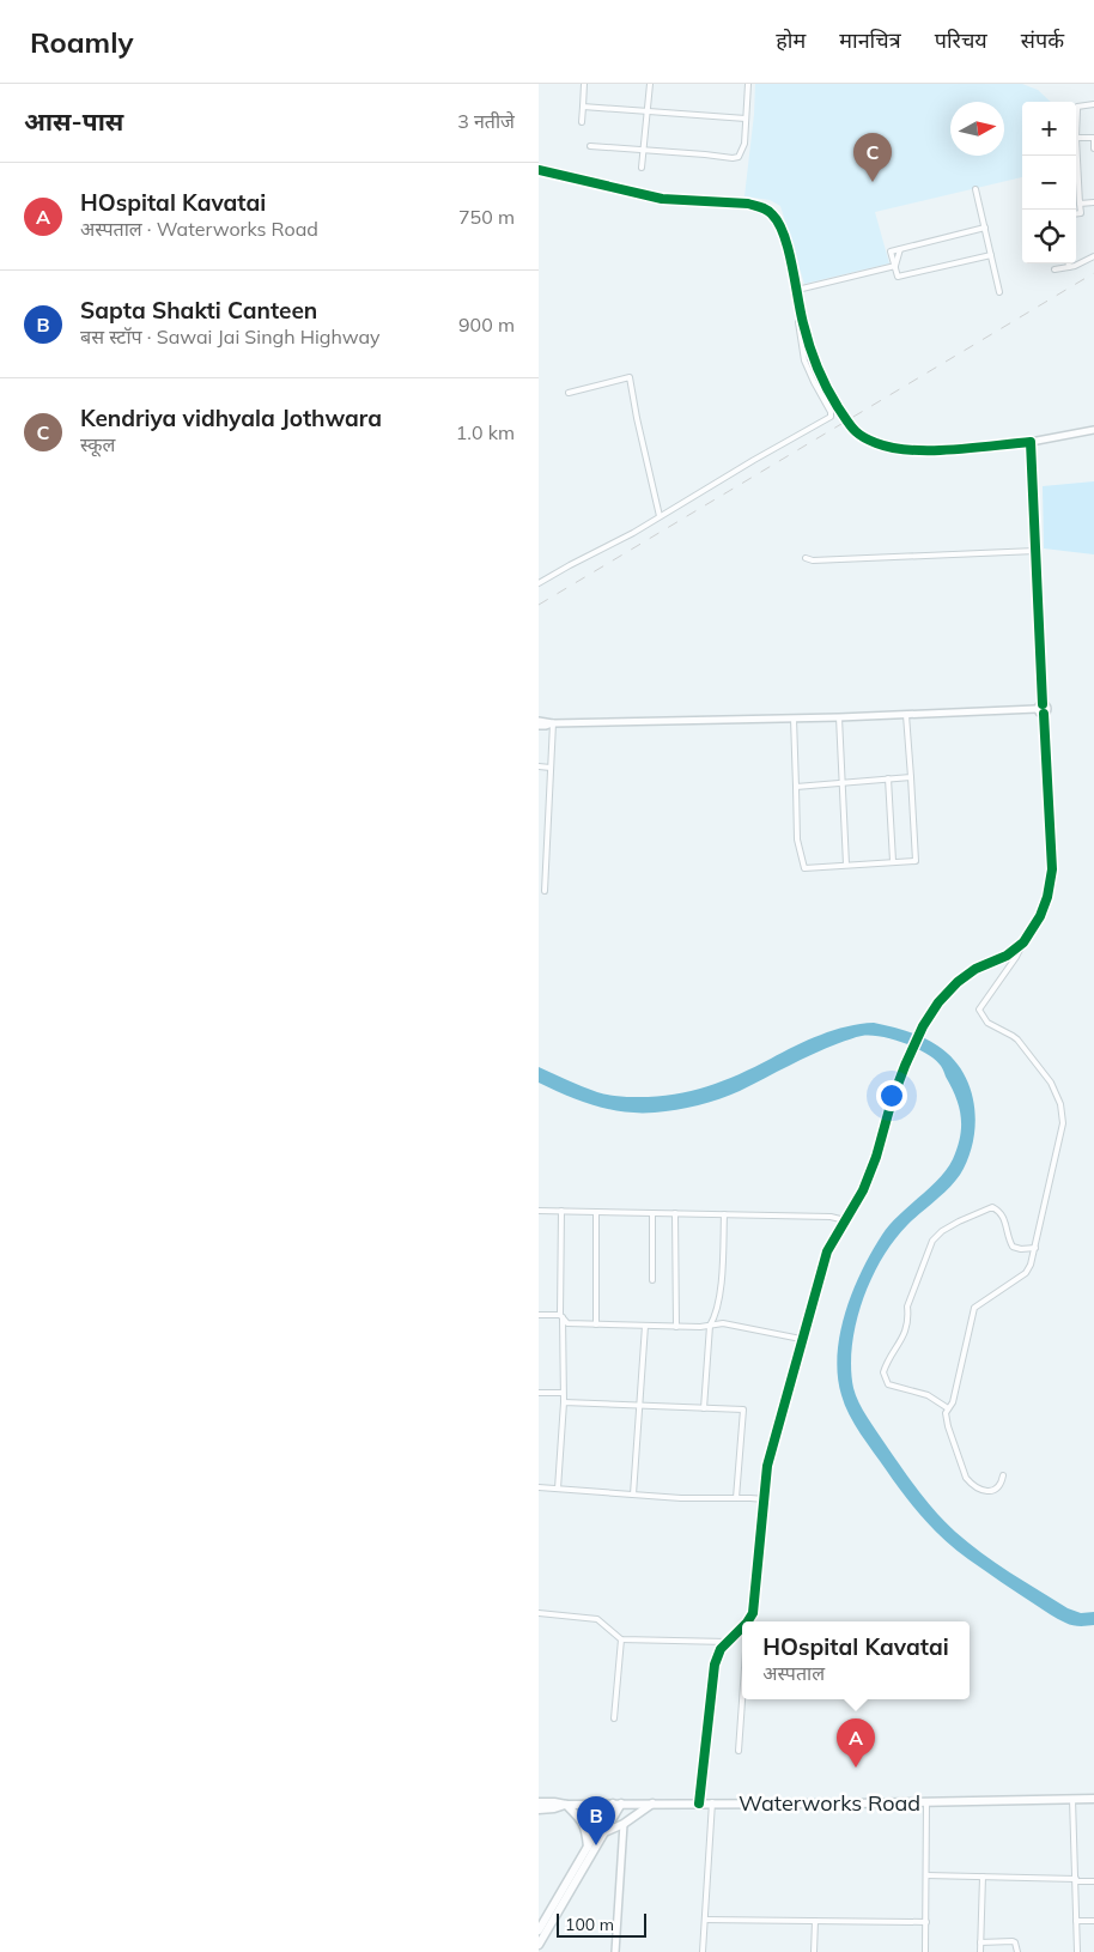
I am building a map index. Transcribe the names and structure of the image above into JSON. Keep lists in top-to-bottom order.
{
  "streets": {
    "main road": ["Waterworks Road"]
  },
  "scale_bar": "100 m",
  "north": "right",
  "page": {
    "header": "Roamly",
    "nav": [
      "होम",
      "मानचित्र",
      "परिचय",
      "संपर्क"
    ],
    "heading": ["आस-पास", "3 नतीजे"],
    "map_buttons": ["+", "−"],
    "pins": ["C", "A", "B"],
    "list": [
      {
        "mark": "A",
        "name": "HOspital Kavatai",
        "note": "अस्पताल · Waterworks Road",
        "value": "750 m"
      },
      {
        "mark": "B",
        "name": "Sapta Shakti Canteen",
        "note": "बस स्टॉप · Sawai Jai Singh Highway",
        "value": "900 m"
      },
      {
        "mark": "C",
        "name": "Kendriya vidhyala Jothwara",
        "note": "स्कूल",
        "value": "1.0 km"
      }
    ],
    "popup": ["HOspital Kavatai", "अस्पताल"],
    "scale": "100 m"
  }
}
